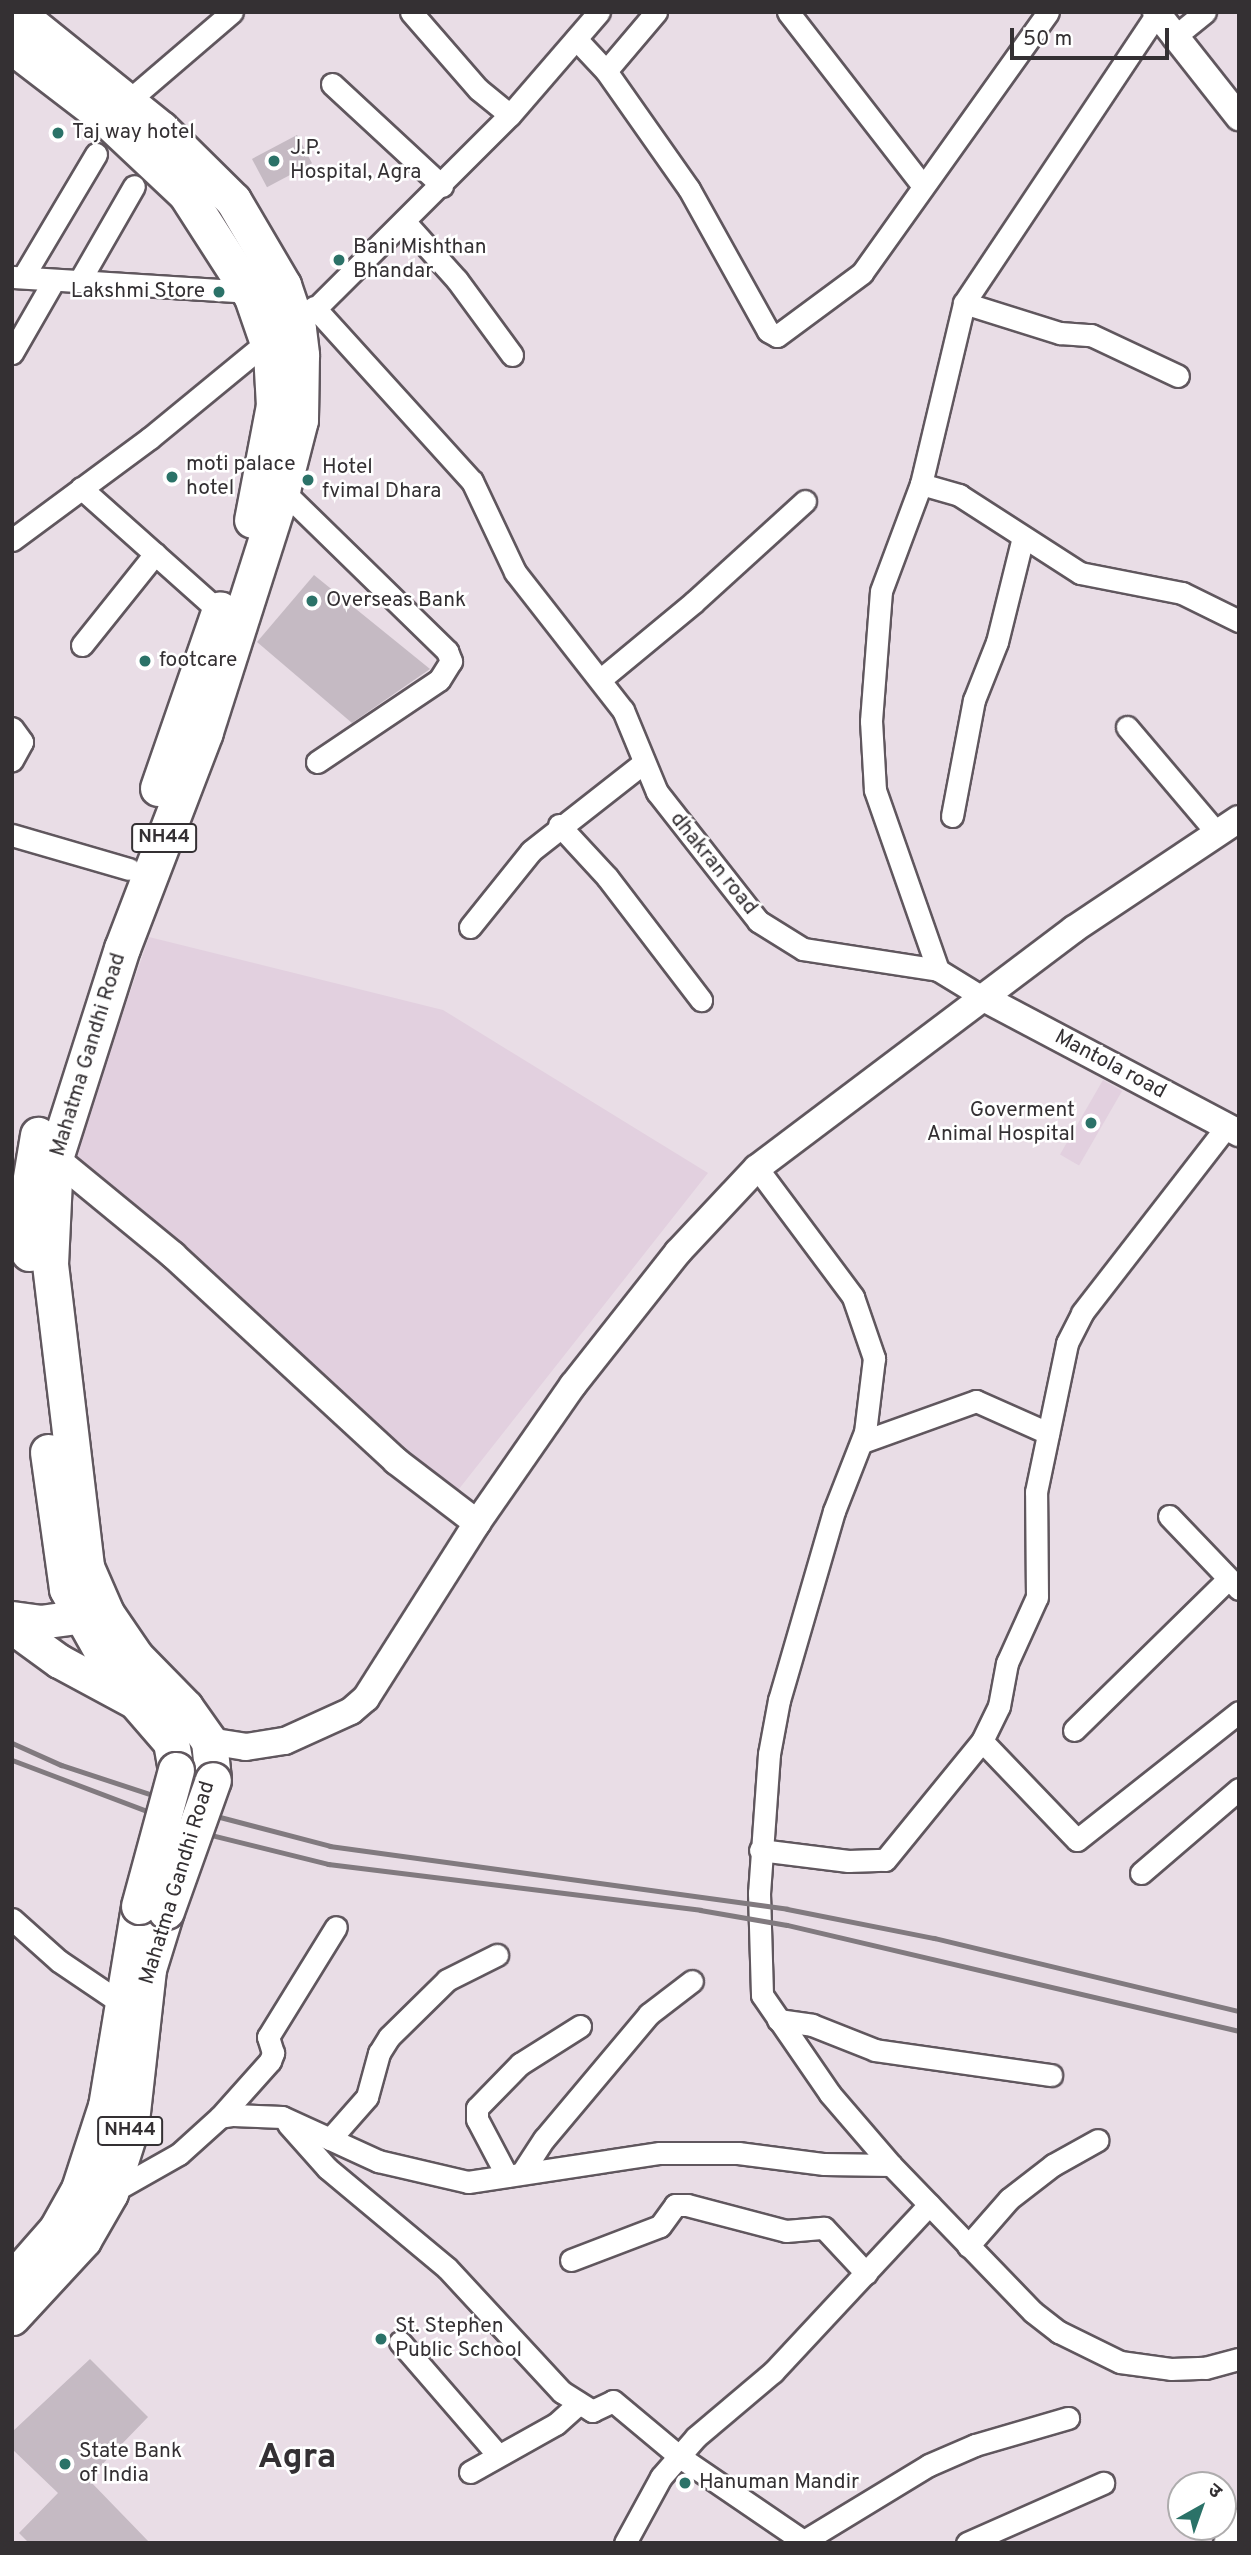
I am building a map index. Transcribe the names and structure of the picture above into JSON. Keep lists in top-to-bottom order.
{
  "streets": {
    "highway": ["NH44", "Mahatma Gandhi Road"],
    "street": ["dhakran road", "Mantola road"]
  },
  "crossings": [
    ["dhakran road", "Mahatma Gandhi Road"]
  ],
  "districts": ["Agra"],
  "places": [
    "Taj way hotel",
    "J.P. Hospital, Agra",
    "Bani Mishthan Bhandar",
    "Lakshmi Store",
    "moti palace hotel",
    "Hotel fvimal Dhara",
    "Overseas Bank",
    "footcare",
    "Goverment Animal Hospital",
    "St. Stephen Public School",
    "State Bank of India",
    "Hanuman Mandir"
  ],
  "scale_bar": "50 m",
  "north": "top right"
}
